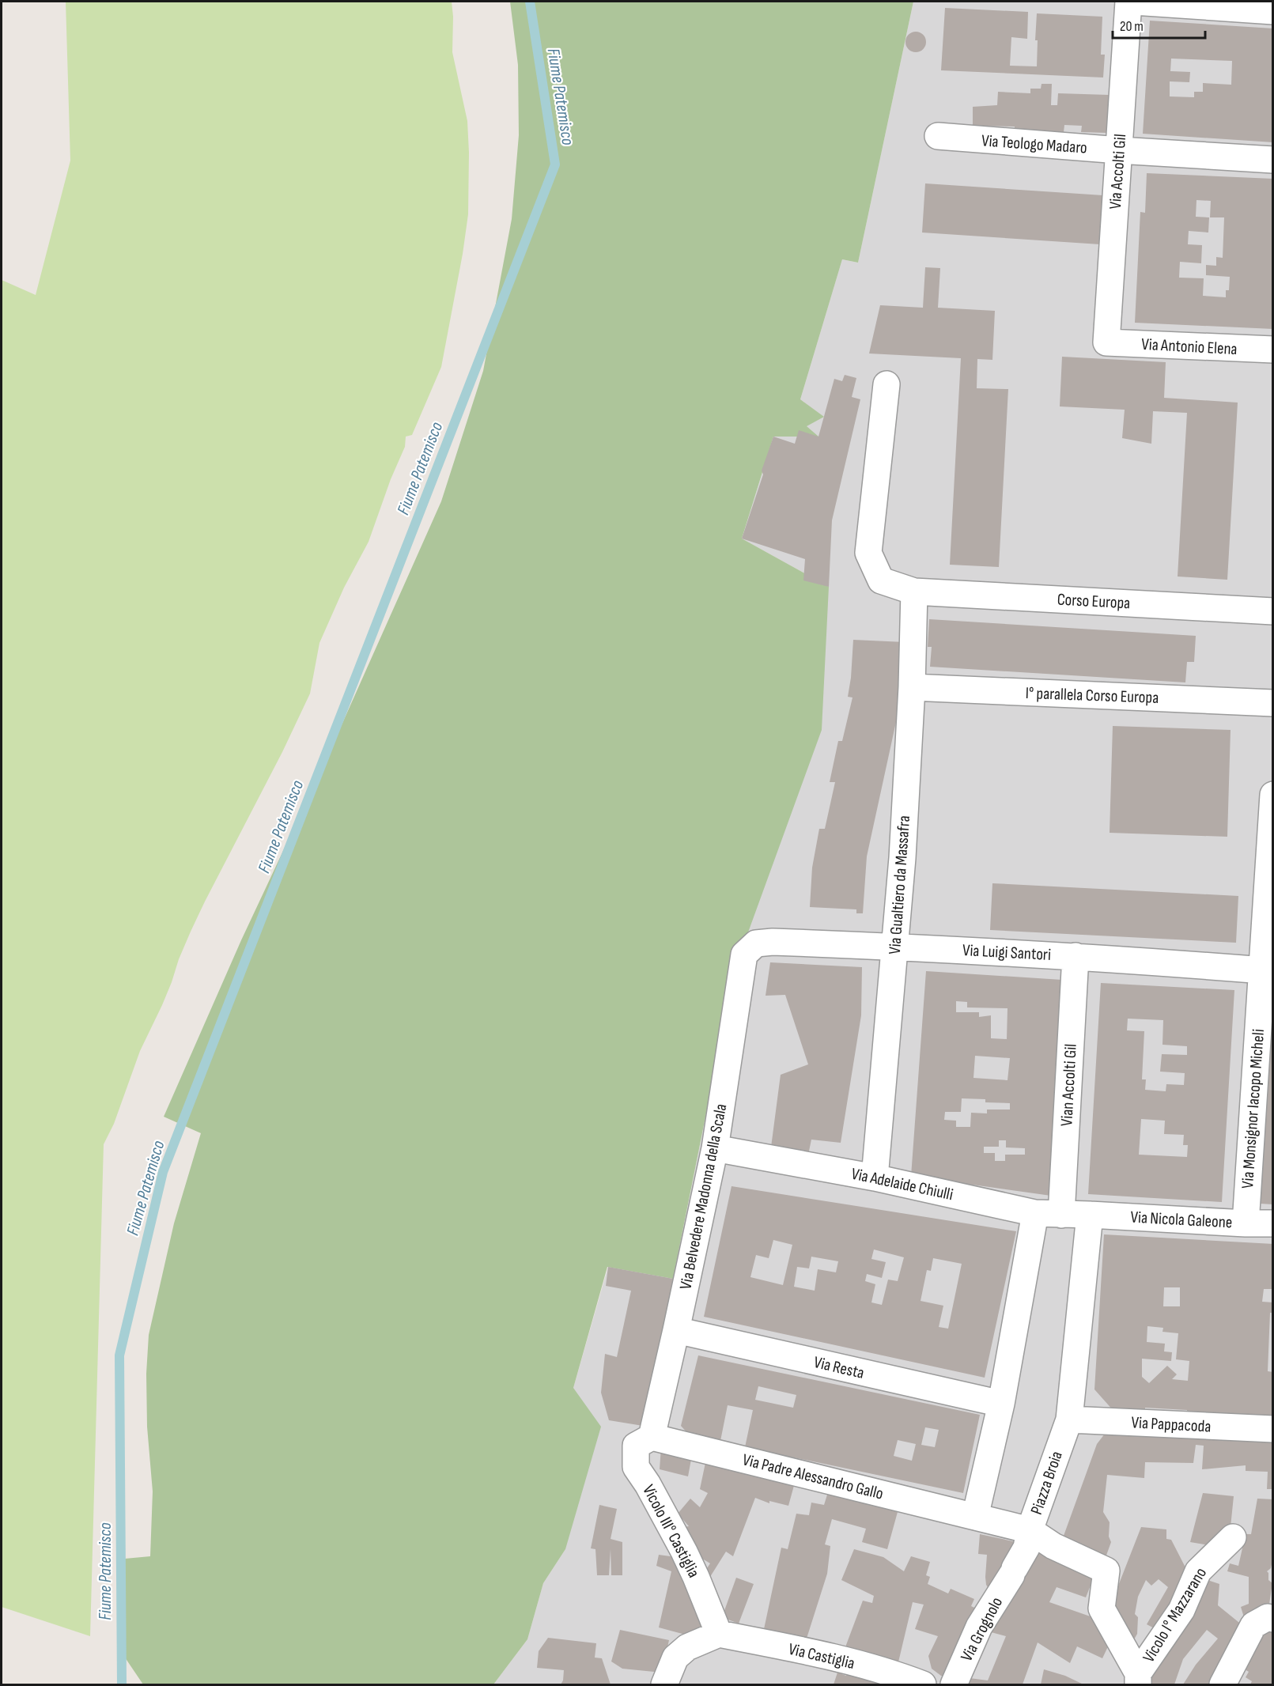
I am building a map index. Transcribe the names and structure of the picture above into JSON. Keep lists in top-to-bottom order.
{
  "streets": {
    "street": [
      "Via Teologo Madaro",
      "Via Accolti Gil",
      "Via Antonio Elena",
      "Corso Europa",
      "I° parallela Corso Europa",
      "Via Gualtiero da Massafra",
      "Via Luigi Santori",
      "Vian Accolti Gil",
      "Via Monsignor Iacopo Micheli",
      "Via Adelaide Chiulli",
      "Via Belvedere Madonna della Scala",
      "Via Nicola Galeone",
      "Via Resta",
      "Via Pappacoda",
      "Via Padre Alessandro Gallo",
      "Piazza Broia",
      "Vicolo III° Castiglia",
      "Vicolo I° Mazzarano",
      "Via Grognolo",
      "Via Castiglia"
    ]
  },
  "crossings": [
    ["Via Teologo Madaro", "Via Accolti Gil"],
    ["Via Accolti Gil", "Via Antonio Elena"],
    ["Corso Europa", "Via Gualtiero da Massafra"],
    ["I° parallela Corso Europa", "Via Gualtiero da Massafra"],
    ["Via Gualtiero da Massafra", "Via Luigi Santori"],
    ["Via Gualtiero da Massafra", "Via Adelaide Chiulli"],
    ["Via Luigi Santori", "Vian Accolti Gil"],
    ["Via Luigi Santori", "Via Monsignor Iacopo Micheli"],
    ["Via Luigi Santori", "Via Belvedere Madonna della Scala"],
    ["Vian Accolti Gil", "Via Adelaide Chiulli"],
    ["Via Monsignor Iacopo Micheli", "Via Nicola Galeone"],
    ["Via Adelaide Chiulli", "Via Belvedere Madonna della Scala"],
    ["Via Adelaide Chiulli", "Via Nicola Galeone"],
    ["Via Adelaide Chiulli", "Piazza Broia"],
    ["Via Belvedere Madonna della Scala", "Via Resta"],
    ["Via Belvedere Madonna della Scala", "Via Padre Alessandro Gallo"],
    ["Via Belvedere Madonna della Scala", "Vicolo III° Castiglia"],
    ["Via Nicola Galeone", "Piazza Broia"],
    ["Via Pappacoda", "Piazza Broia"],
    ["Via Padre Alessandro Gallo", "Piazza Broia"],
    ["Via Padre Alessandro Gallo", "Vicolo III° Castiglia"],
    ["Piazza Broia", "Via Grognolo"],
    ["Vicolo III° Castiglia", "Via Castiglia"]
  ],
  "water": ["Fiume Patemisco"],
  "scale_bar": "20 m"
}
